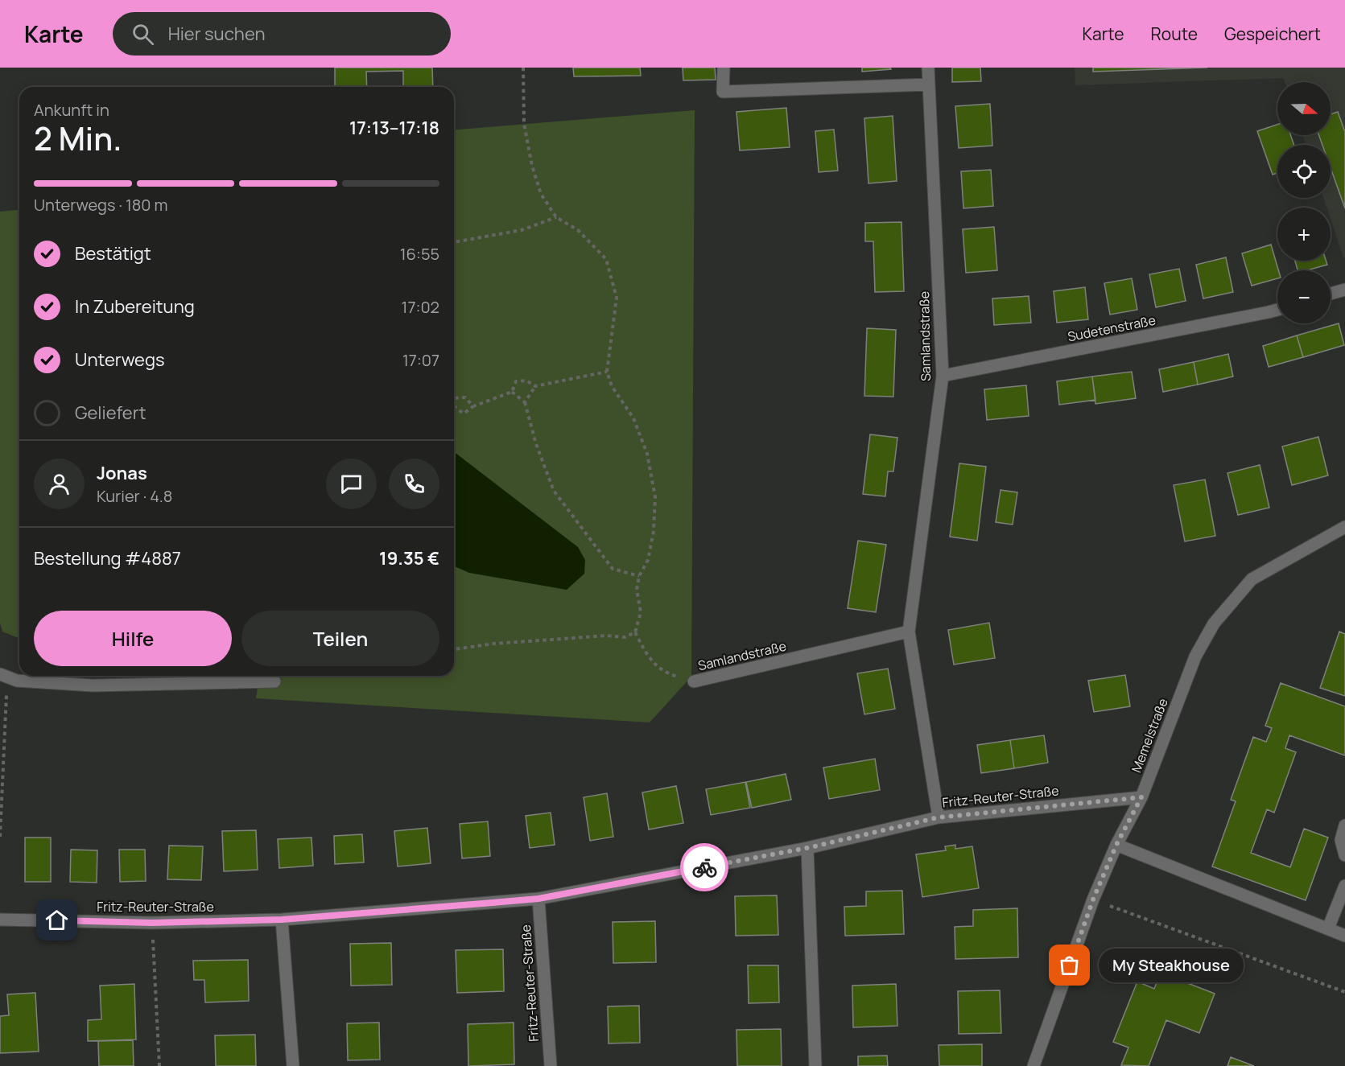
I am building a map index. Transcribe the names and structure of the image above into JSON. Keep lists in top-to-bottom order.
{
  "streets": {
    "street": [
      "Sudetenstraße",
      "Samlandstraße",
      "Memelstraße",
      "Fritz-Reuter-Straße"
    ]
  },
  "crossings": [
    ["Sudetenstraße", "Samlandstraße"],
    ["Samlandstraße", "Fritz-Reuter-Straße"],
    ["Memelstraße", "Fritz-Reuter-Straße"]
  ],
  "places": ["My Steakhouse"],
  "north": "right",
  "page": {
    "header": "Karte",
    "search": "Hier suchen",
    "nav": ["Karte", "Route", "Gespeichert"],
    "map_buttons": ["+", "−"],
    "heading": ["2 Min.", "Ankunft in", "17:13–17:18"],
    "panel": [
      "Jonas",
      "Kurier · 4.8",
      "Bestellung #4887",
      "19.35 €"
    ],
    "bar": "Unterwegs · 180 m",
    "list": [
      ["Bestätigt", "16:55"],
      ["In Zubereitung", "17:02"],
      ["Unterwegs", "17:07"],
      "Geliefert"
    ],
    "buttons": ["Hilfe", "Teilen"],
    "bubble": "My Steakhouse"
  }
}
